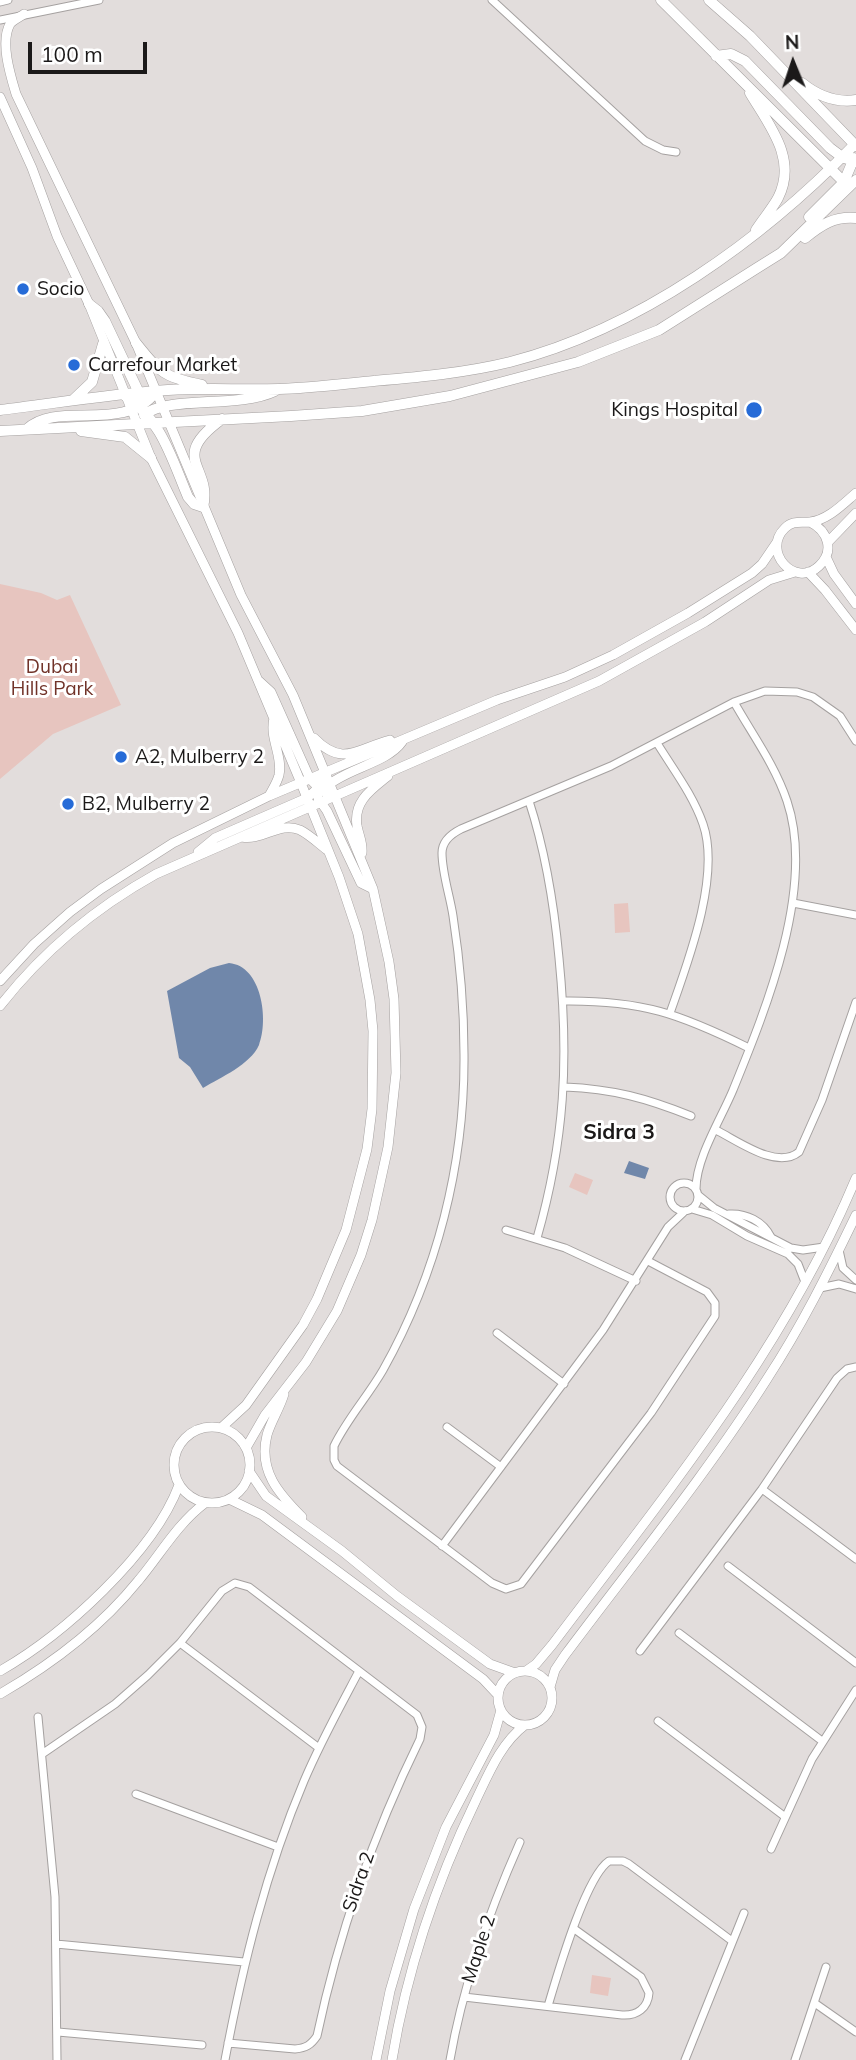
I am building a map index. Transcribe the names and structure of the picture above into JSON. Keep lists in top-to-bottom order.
{
  "streets": {
    "street": ["Sidra 2", "Maple 2"]
  },
  "districts": ["Sidra 3"],
  "parks": ["Dubai Hills Park"],
  "places": [
    "Socio",
    "Carrefour Market",
    "Kings Hospital",
    "A2, Mulberry 2",
    "B2, Mulberry 2"
  ],
  "scale_bar": "100 m",
  "north": "top"
}
